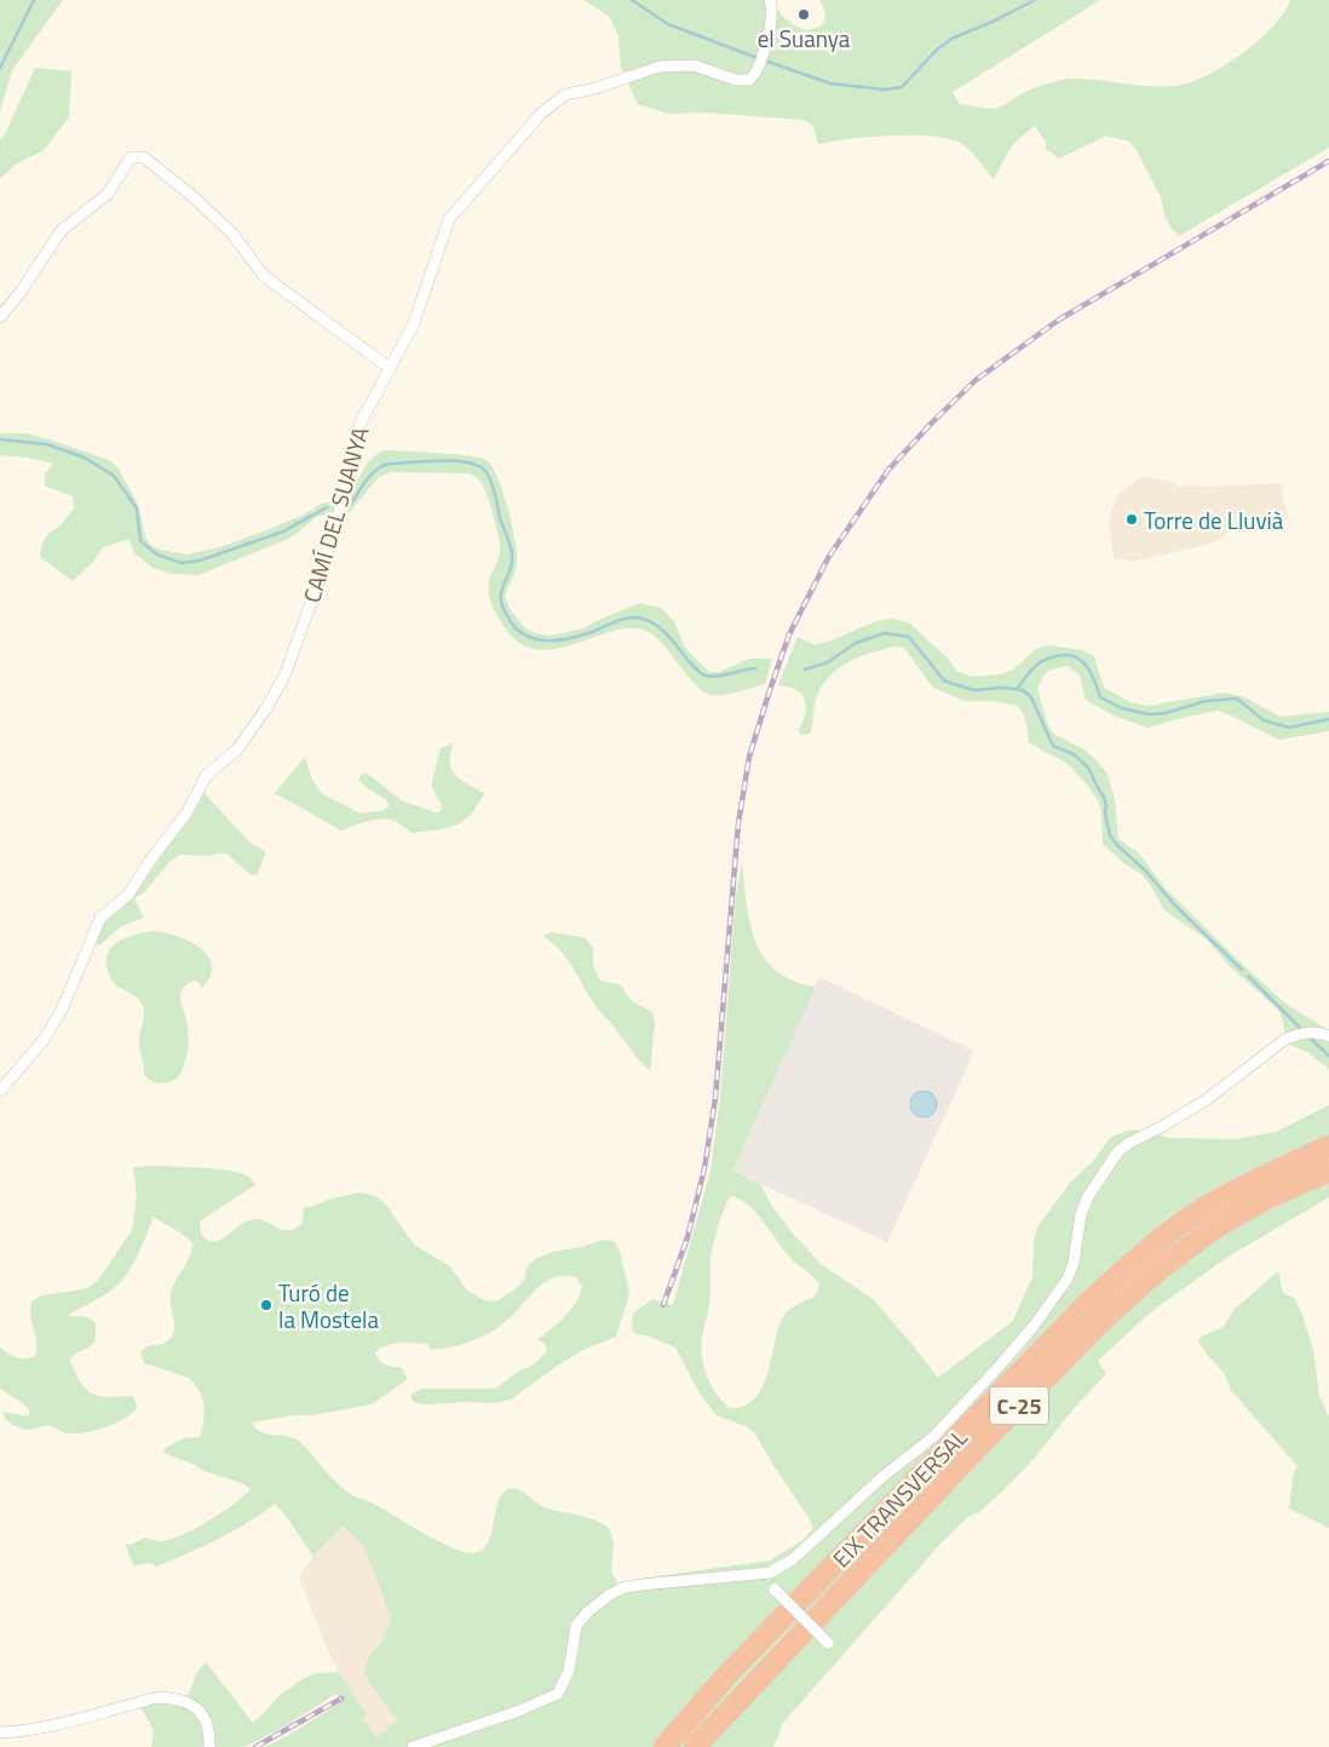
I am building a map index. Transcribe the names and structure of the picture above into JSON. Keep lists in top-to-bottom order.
{
  "streets": {
    "highway": ["C-25", "EIX TRANSVERSAL"],
    "street": ["CAMÍ DEL SUANYA"]
  },
  "places": ["el Suanya", "Torre de Lluvià", "Turó de la Mostela"]
}
